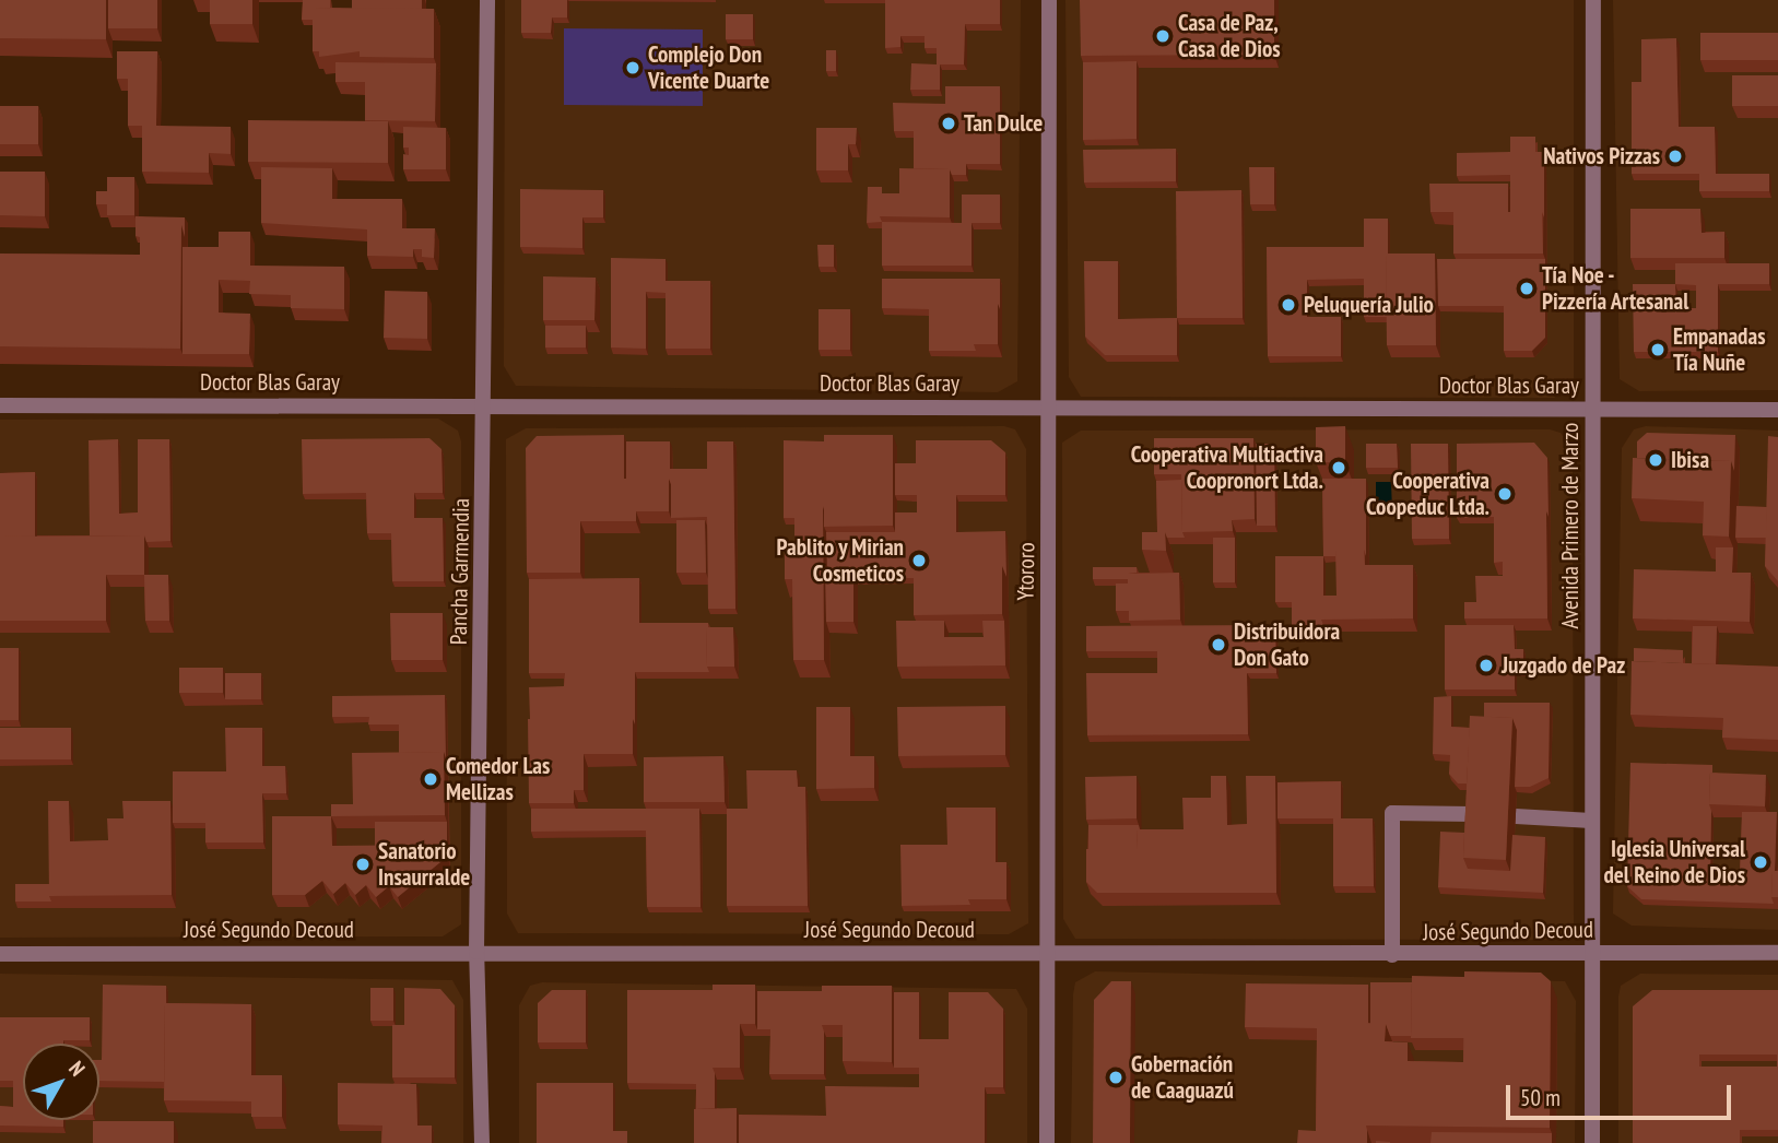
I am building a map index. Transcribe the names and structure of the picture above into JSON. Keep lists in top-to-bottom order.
{
  "streets": {
    "street": [
      "Doctor Blas Garay",
      "Avenida Primero de Marzo",
      "Pancha Garmendia",
      "Ytororo",
      "José Segundo Decoud"
    ]
  },
  "crossings": [
    ["Doctor Blas Garay", "Avenida Primero de Marzo"],
    ["Doctor Blas Garay", "Pancha Garmendia"],
    ["Doctor Blas Garay", "Ytororo"],
    ["Avenida Primero de Marzo", "José Segundo Decoud"],
    ["Pancha Garmendia", "José Segundo Decoud"],
    ["Ytororo", "José Segundo Decoud"]
  ],
  "places": [
    "Casa de Paz, Casa de Dios",
    "Complejo Don Vicente Duarte",
    "Tan Dulce",
    "Nativos Pizzas",
    "Tía Noe - Pizzería Artesanal",
    "Peluquería Julio",
    "Empanadas Tía Nuñe",
    "Ibisa",
    "Cooperativa Multiactiva Coopronort Ltda.",
    "Cooperativa Coopeduc Ltda.",
    "Pablito y Mirian Cosmeticos",
    "Distribuidora Don Gato",
    "Juzgado de Paz",
    "Comedor Las Mellizas",
    "Iglesia Universal del Reino de Dios",
    "Sanatorio Insaurralde",
    "Gobernación de Caaguazú"
  ],
  "scale_bar": "50 m",
  "north": "top right"
}
